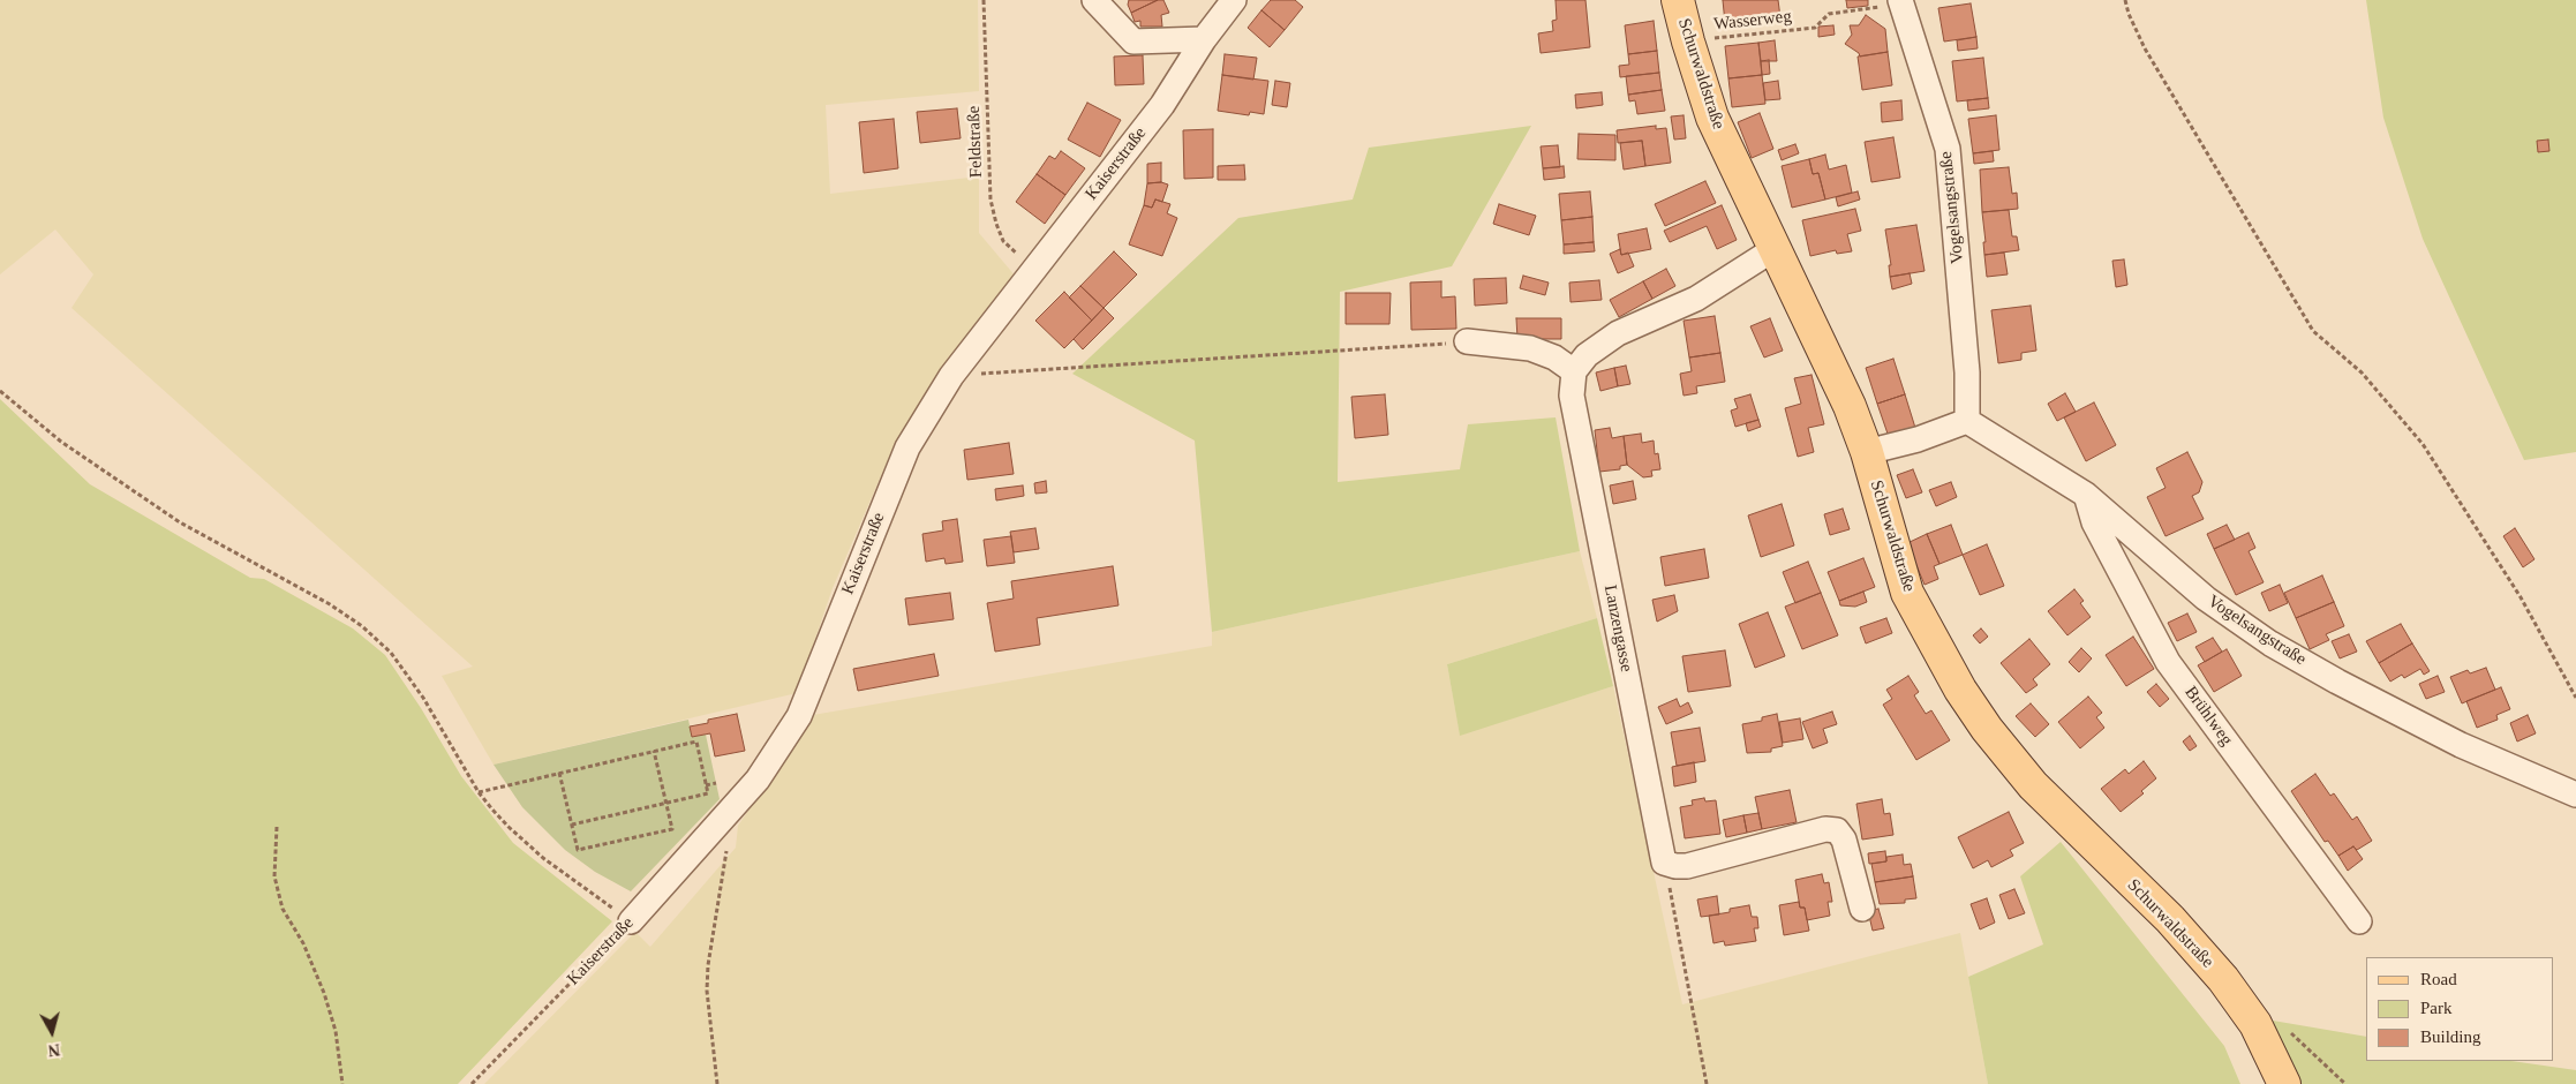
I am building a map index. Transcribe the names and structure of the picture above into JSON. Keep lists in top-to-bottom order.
{
  "streets": {
    "main road": ["Schurwaldstraße"],
    "street": [
      "Kaiserstraße",
      "Vogelsangstraße",
      "Lanzengasse",
      "Brühlweg"
    ],
    "path": ["Wasserweg", "Feldstraße"]
  },
  "crossings": [
    ["Wasserweg", "Schurwaldstraße"],
    ["Wasserweg", "Vogelsangstraße"],
    ["Feldstraße", "Kaiserstraße"],
    ["Vogelsangstraße", "Brühlweg"]
  ],
  "legend": ["Road", "Park", "Building"],
  "north": "bottom"
}
